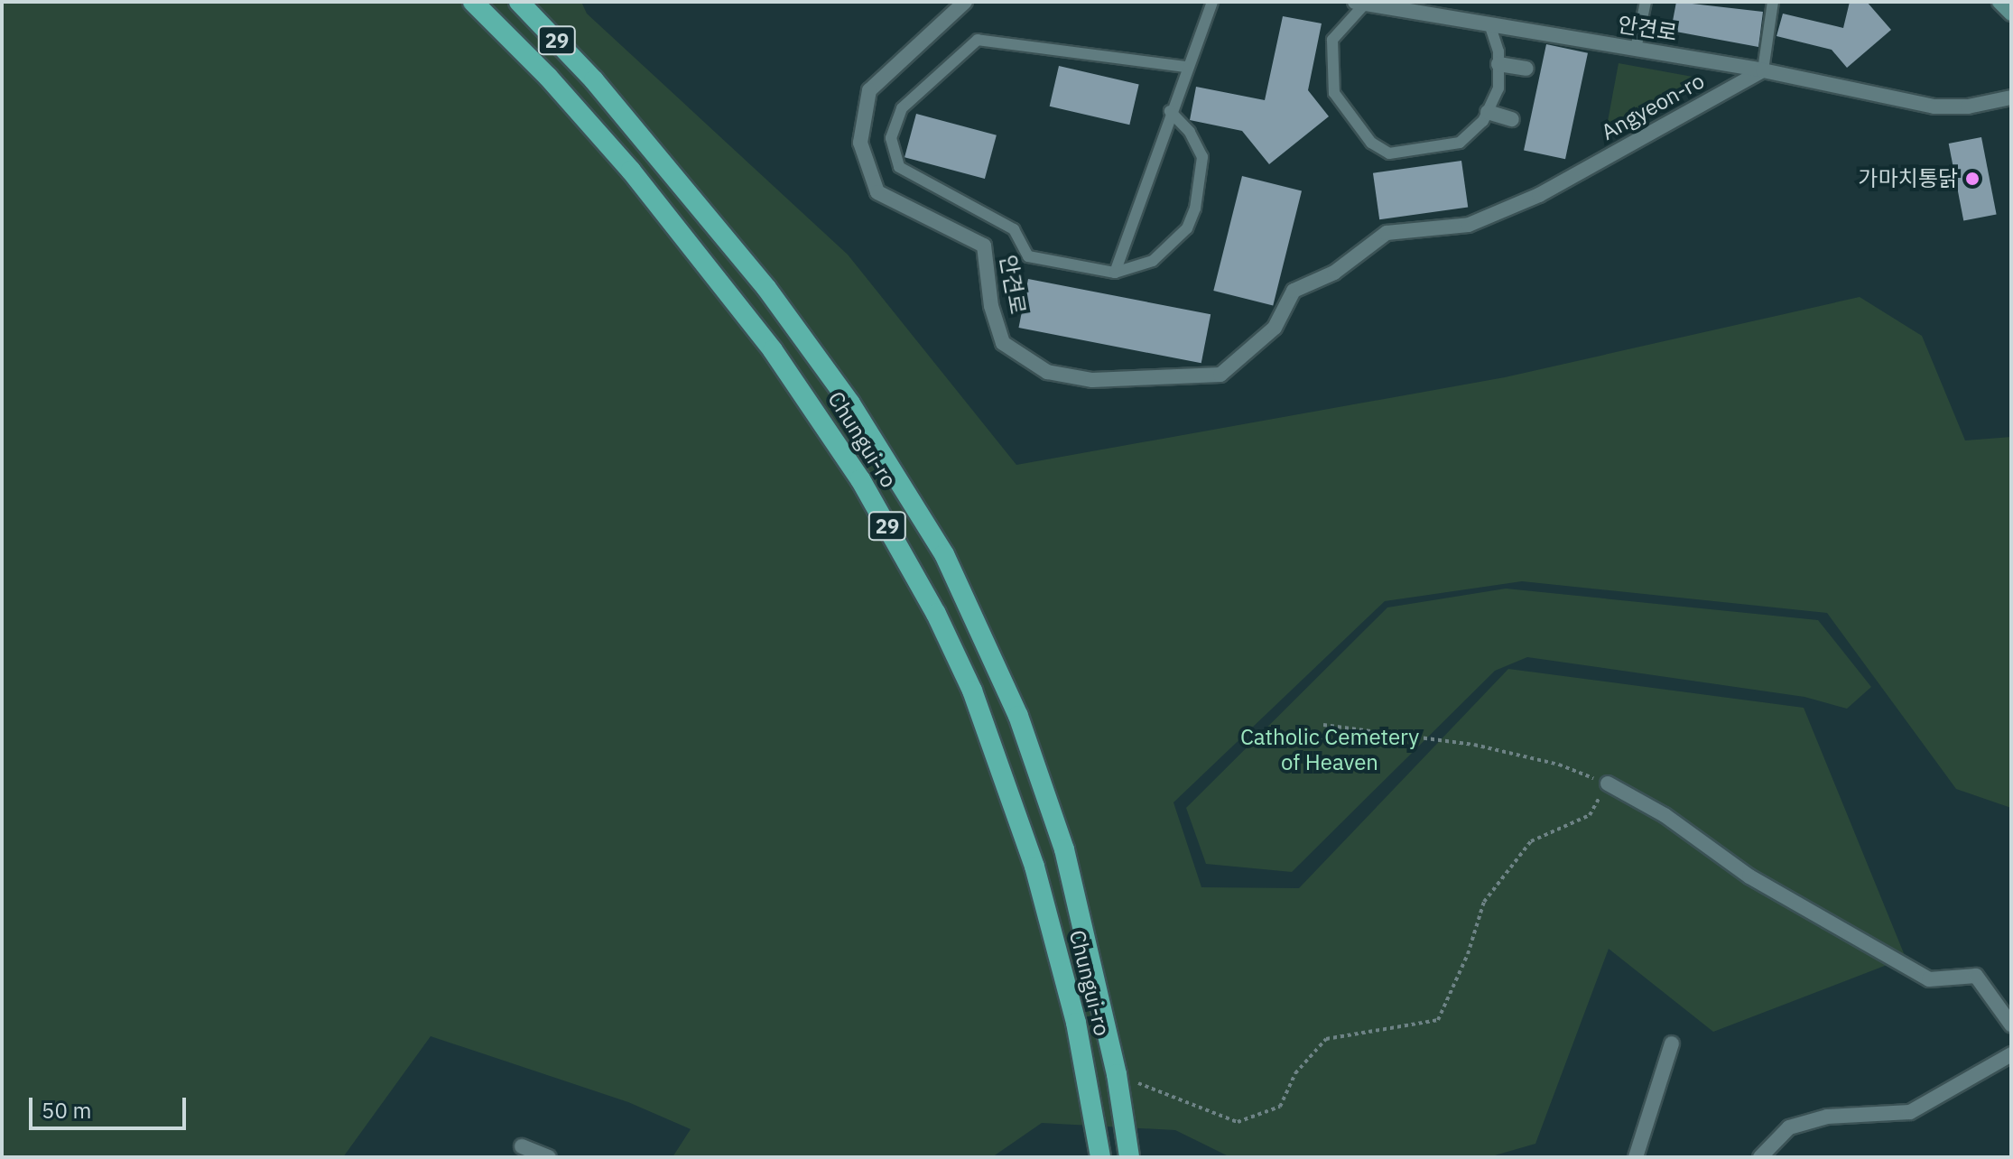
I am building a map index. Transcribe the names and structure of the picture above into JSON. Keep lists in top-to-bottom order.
{
  "streets": {
    "highway": ["29", "Chungui-ro"],
    "street": ["안견로", "Angyeon-ro"]
  },
  "crossings": [
    ["안견로", "Angyeon-ro"]
  ],
  "parks": ["Catholic Cemetery of Heaven"],
  "places": ["가마치통닭"],
  "scale_bar": "50 m"
}
